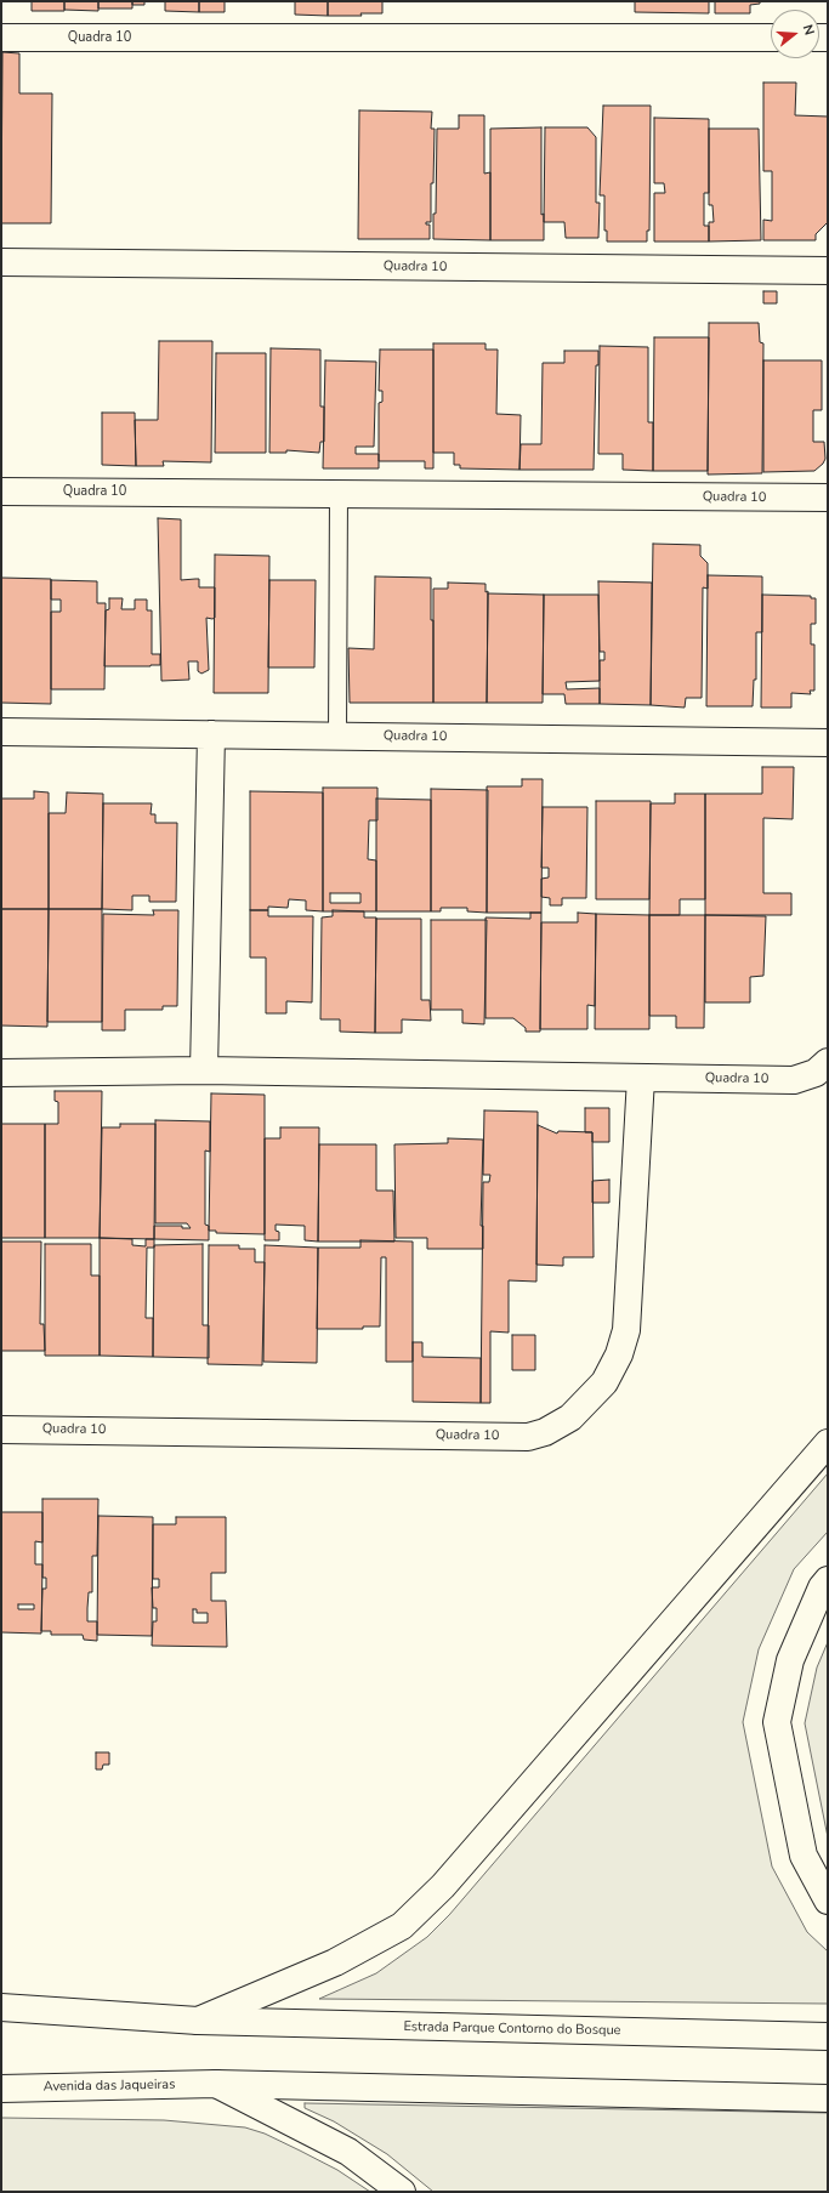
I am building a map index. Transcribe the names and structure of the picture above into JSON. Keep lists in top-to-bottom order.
{
  "streets": {
    "main road": ["Quadra 10", "Estrada Parque Contorno do Bosque", "Avenida das Jaqueiras"]
  },
  "north": "right"
}
